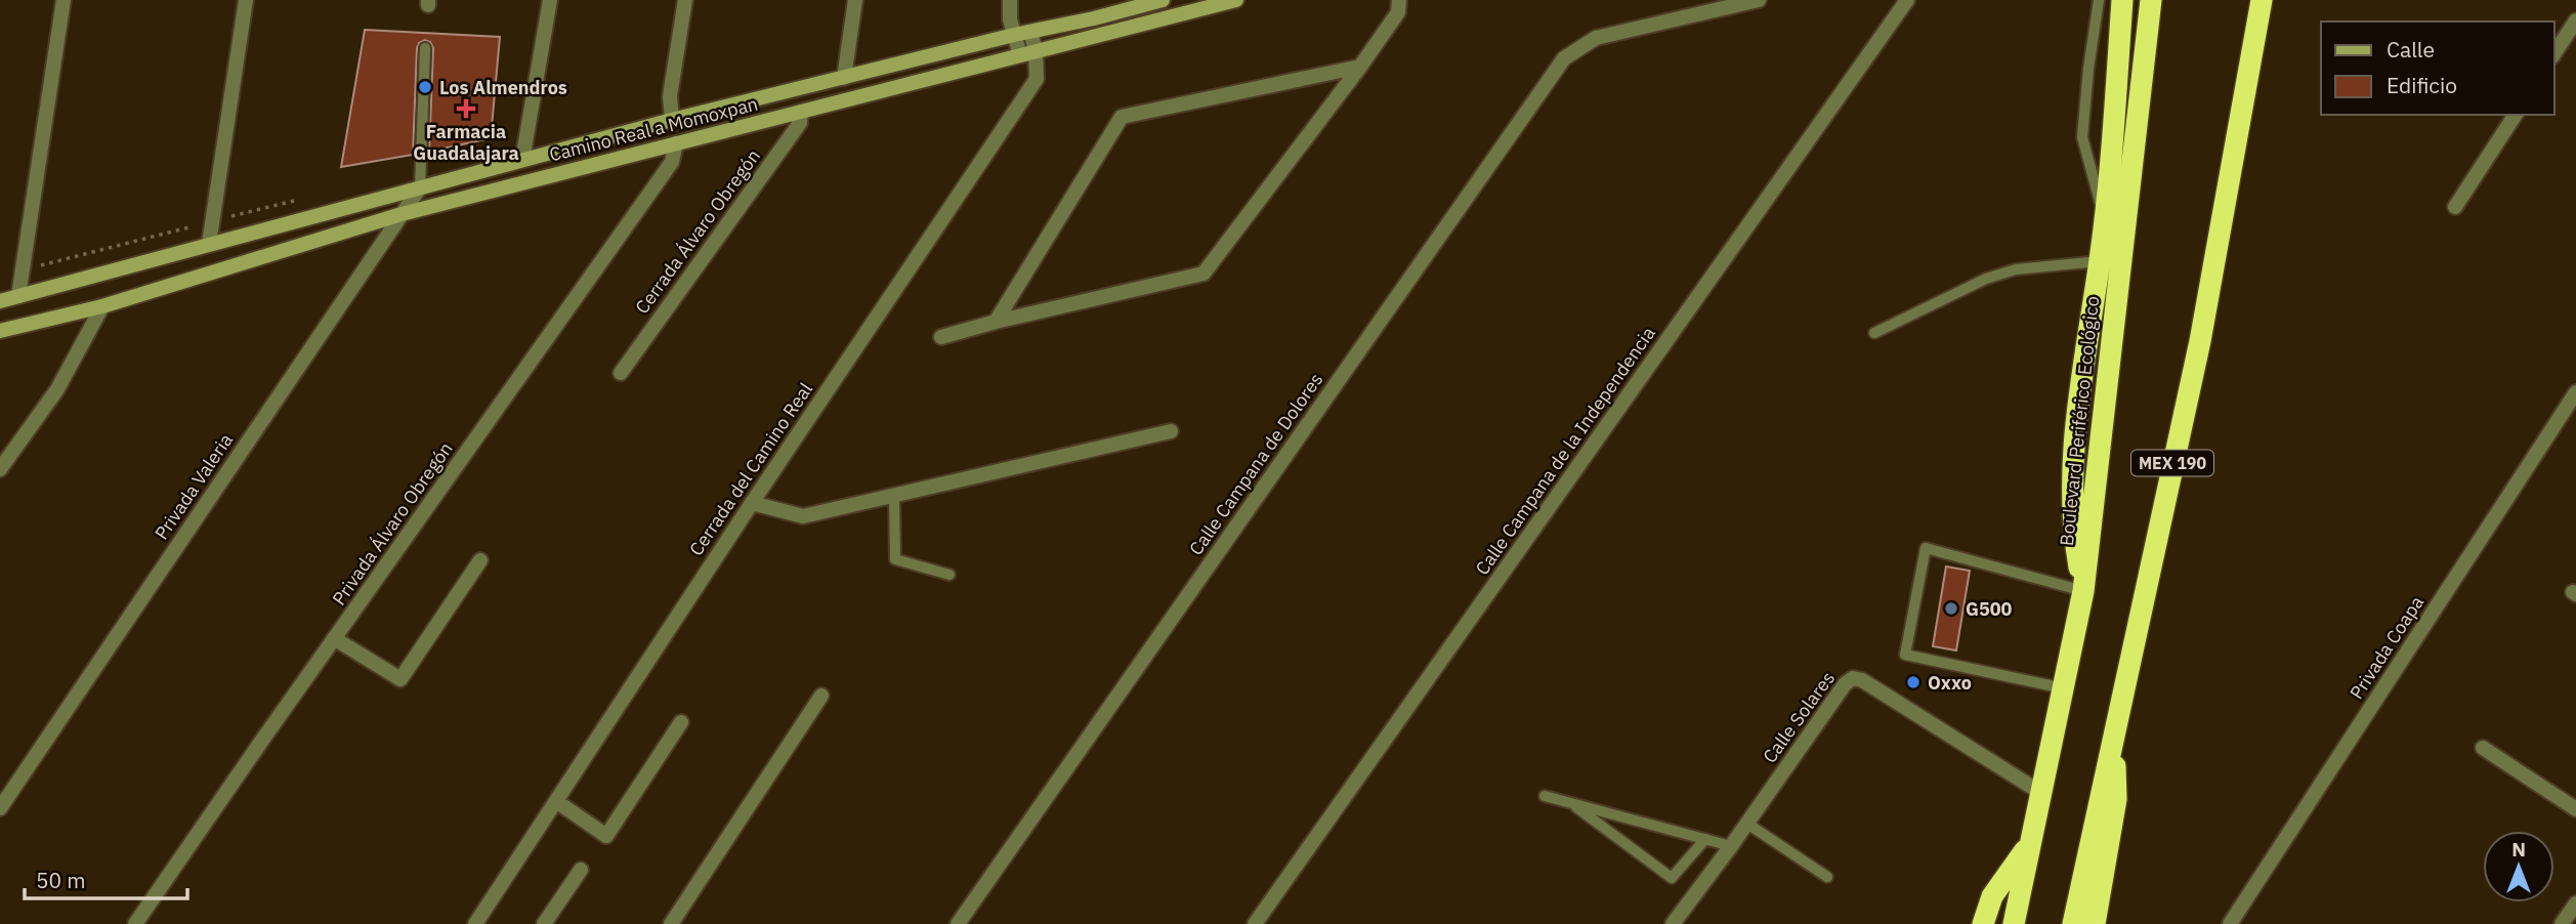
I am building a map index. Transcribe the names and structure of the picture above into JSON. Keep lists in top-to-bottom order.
{
  "streets": {
    "highway": ["Boulevard Periférico Ecológico", "MEX 190"],
    "street": [
      "Camino Real a Momoxpan",
      "Cerrada Álvaro Obregón",
      "Calle Campana de la Independencia",
      "Calle Campana de Dolores",
      "Cerrada del Camino Real",
      "Privada Valeria",
      "Privada Álvaro Obregón",
      "Privada Coapa",
      "Calle Solares"
    ]
  },
  "crossings": [
    ["Camino Real a Momoxpan", "Cerrada Álvaro Obregón"],
    ["Camino Real a Momoxpan", "Cerrada del Camino Real"],
    ["Camino Real a Momoxpan", "Privada Valeria"],
    ["Camino Real a Momoxpan", "Privada Álvaro Obregón"],
    ["Boulevard Periférico Ecológico", "Calle Solares"]
  ],
  "places": {
    "other": ["Los Almendros", "G500", "Oxxo"],
    "health": ["Farmacia Guadalajara"]
  },
  "legend": ["Calle", "Edificio"],
  "scale_bar": "50 m",
  "north": "top"
}
